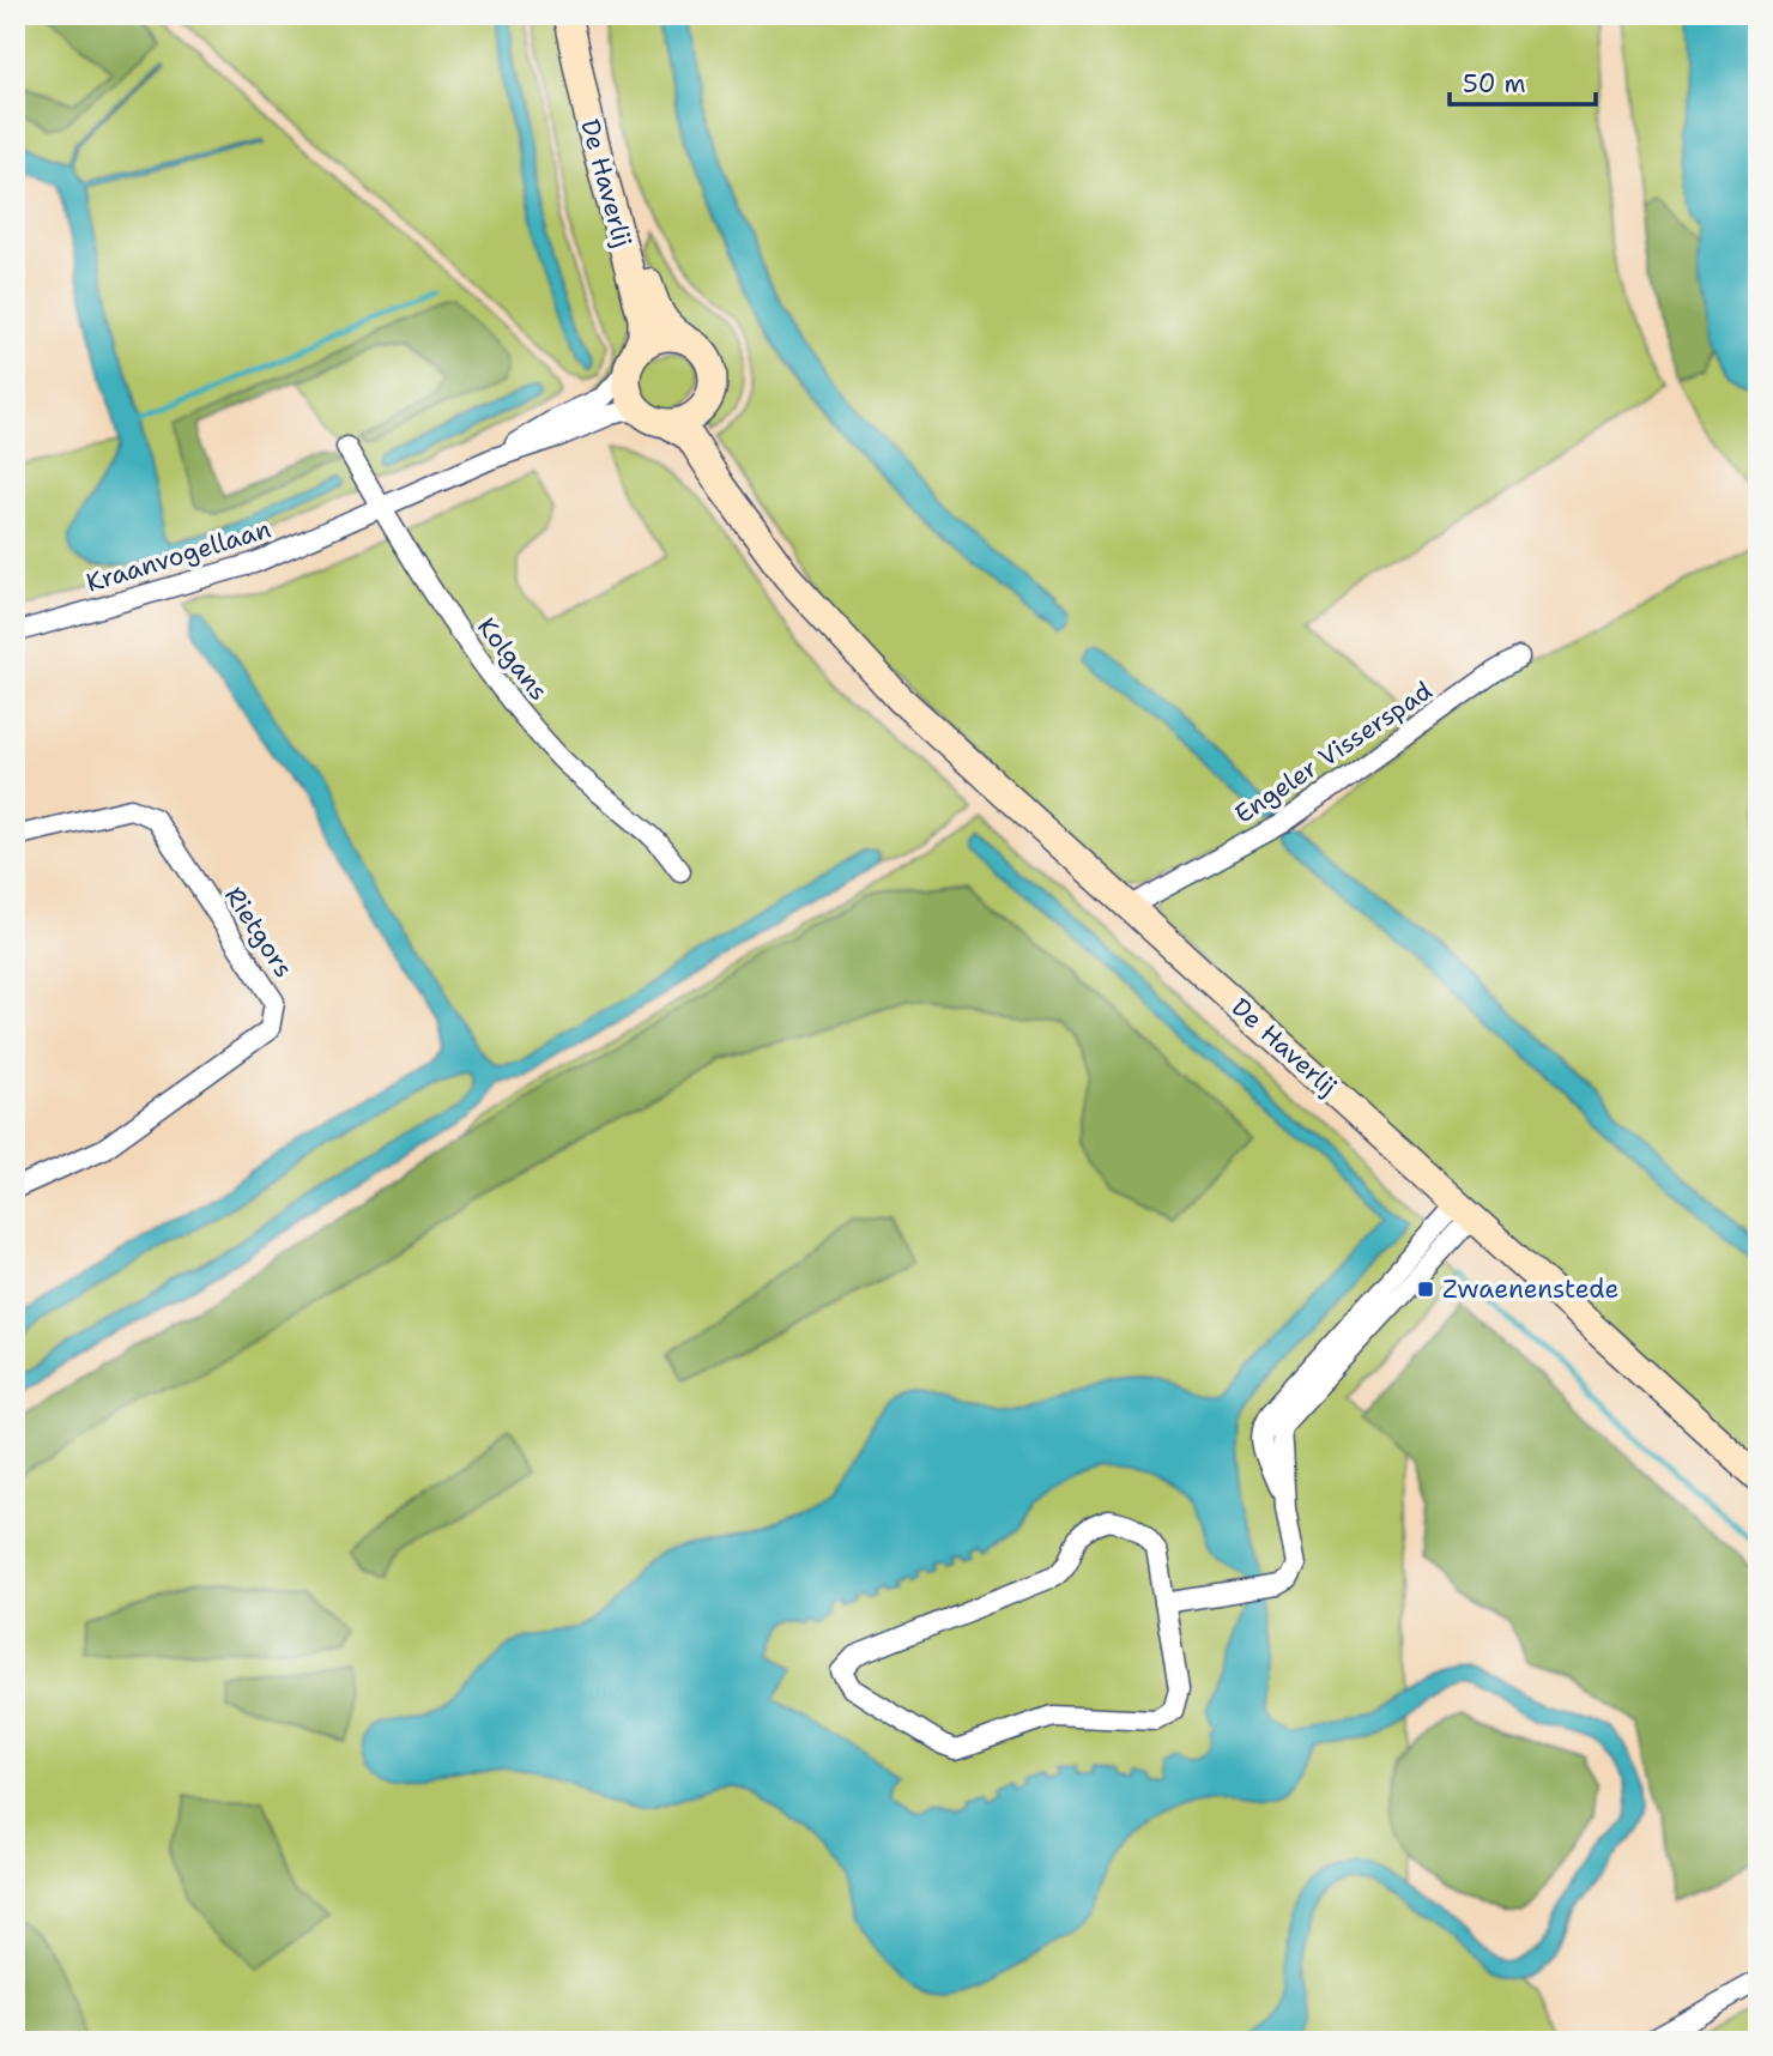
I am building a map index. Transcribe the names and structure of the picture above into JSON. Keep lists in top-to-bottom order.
{
  "streets": {
    "street": [
      "De Haverlij",
      "Kraanvogellaan",
      "Kolgans",
      "Engeler Visserspad",
      "Rietgors"
    ]
  },
  "crossings": [
    ["De Haverlij", "Kraanvogellaan"],
    ["De Haverlij", "Engeler Visserspad"],
    ["Kraanvogellaan", "Kolgans"]
  ],
  "places": {
    "transit": ["Zwaenenstede"]
  },
  "scale_bar": "50 m"
}
